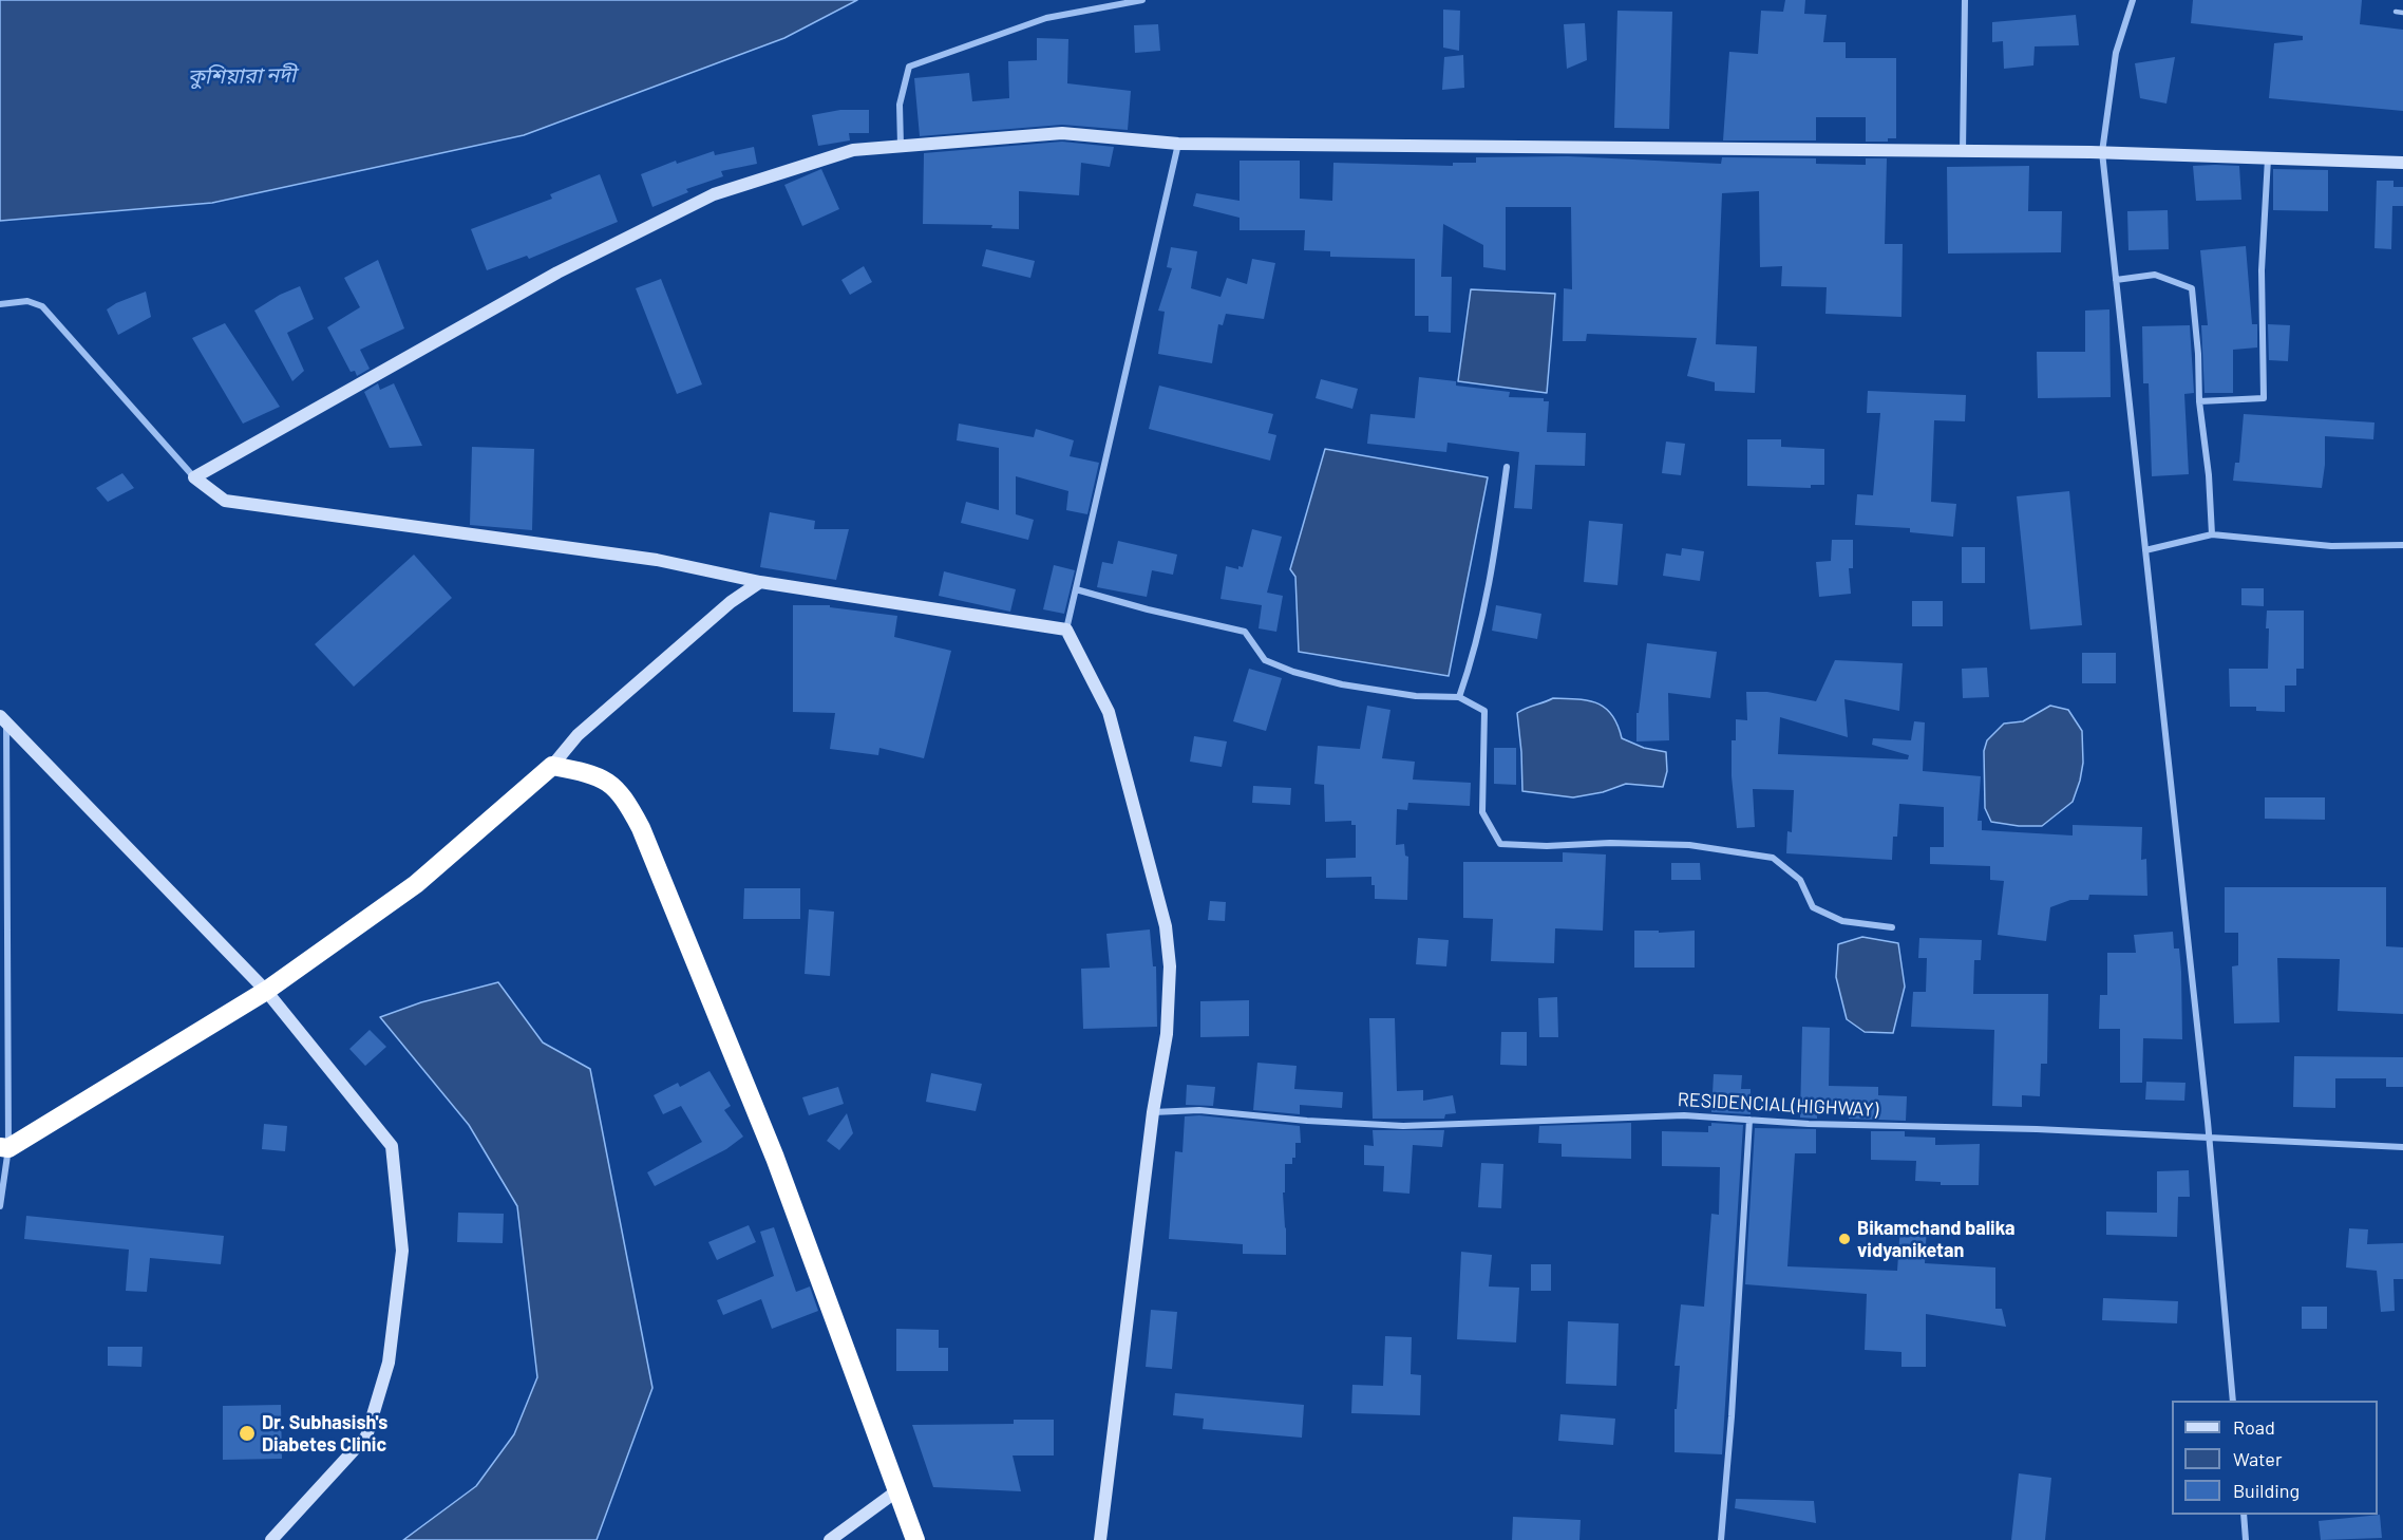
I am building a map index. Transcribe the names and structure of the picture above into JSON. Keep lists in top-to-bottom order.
{
  "streets": {
    "street": ["RESIDENCIAL(HIGHWAY)"]
  },
  "water": ["কুশিয়ারা নদী"],
  "places": ["Bikamchand balika vidyaniketan", "Dr. Subhasish's Diabetes Clinic"],
  "legend": ["Road", "Water", "Building"]
}
